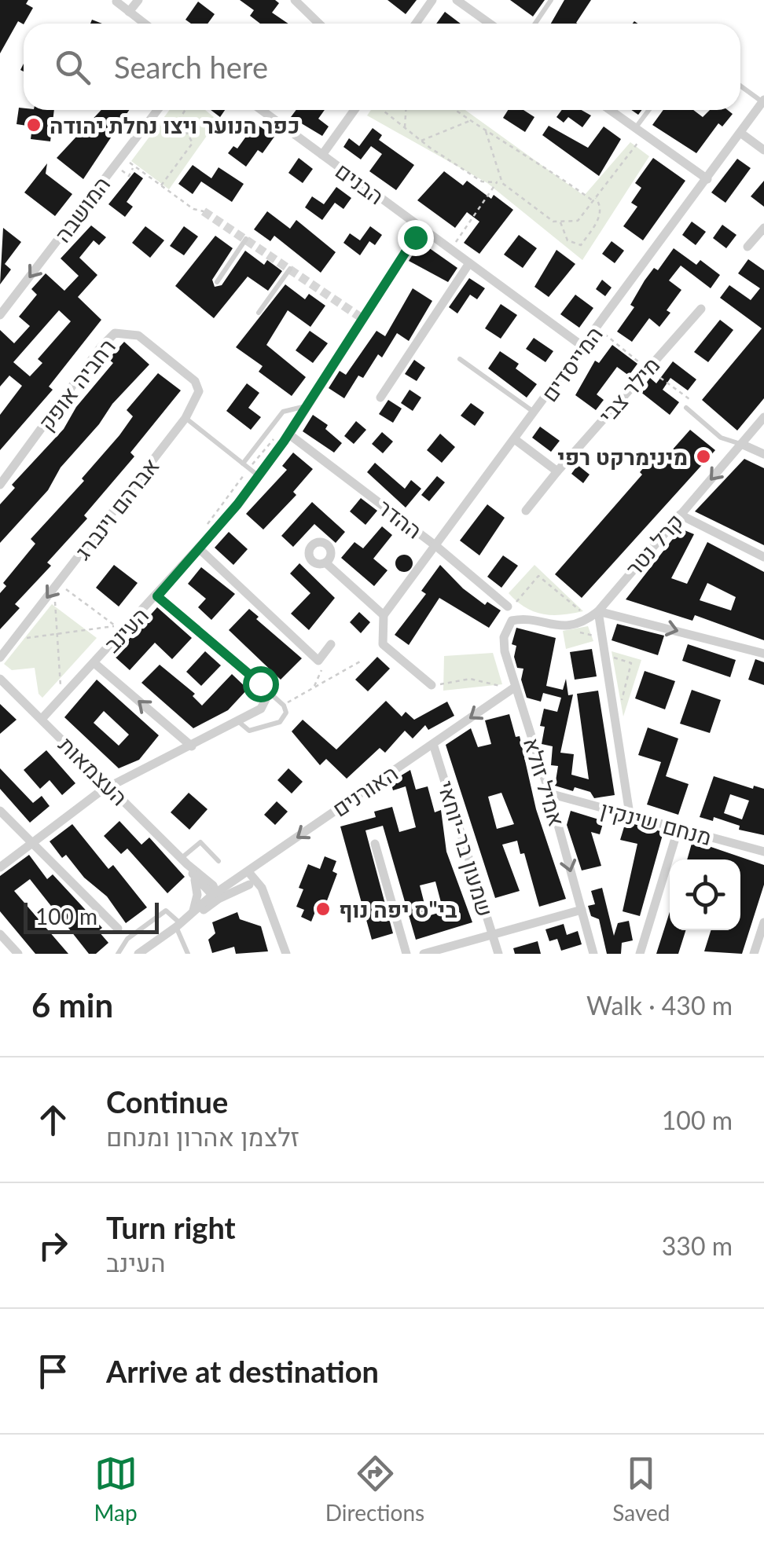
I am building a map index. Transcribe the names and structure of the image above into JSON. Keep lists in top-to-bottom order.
{
  "streets": {
    "street": [
      "הבנים",
      "המושבה",
      "המייסדים",
      "רחביה אופק",
      "מילר צבי",
      "אברהם וינברג",
      "ההדר",
      "קרל נטר",
      "העינב",
      "העצמאות",
      "אמיל זולא",
      "האורנים",
      "מנחם שינקין",
      "שמעון בר-יוחאי"
    ]
  },
  "crossings": [
    ["הבנים", "המייסדים"],
    ["הבנים", "העינב"],
    ["המייסדים", "ההדר"],
    ["רחביה אופק", "אברהם וינברג"],
    ["ההדר", "העינב"],
    ["קרל נטר", "אמיל זולא"],
    ["העינב", "העצמאות"],
    ["העצמאות", "האורנים"],
    ["אמיל זולא", "האורנים"],
    ["אמיל זולא", "מנחם שינקין"],
    ["האורנים", "שמעון בר-יוחאי"]
  ],
  "one_way": ["המושבה", "קרל נטר", "האורנים"],
  "places": ["כפר הנוער ויצו נחלת יהודה", "מינימרקט רפי", "בי\"ס יפה נוף"],
  "scale_bar": "100 m",
  "page": {
    "search": "Search here",
    "scale": "100 m",
    "heading": ["6 min", "Walk · 430 m"],
    "list": [
      ["Continue", "זלצמן אהרון ומנחם", "100 m"],
      ["Turn right", "העינב", "330 m"],
      "Arrive at destination"
    ],
    "nav": ["Map", "Directions", "Saved"]
  }
}
